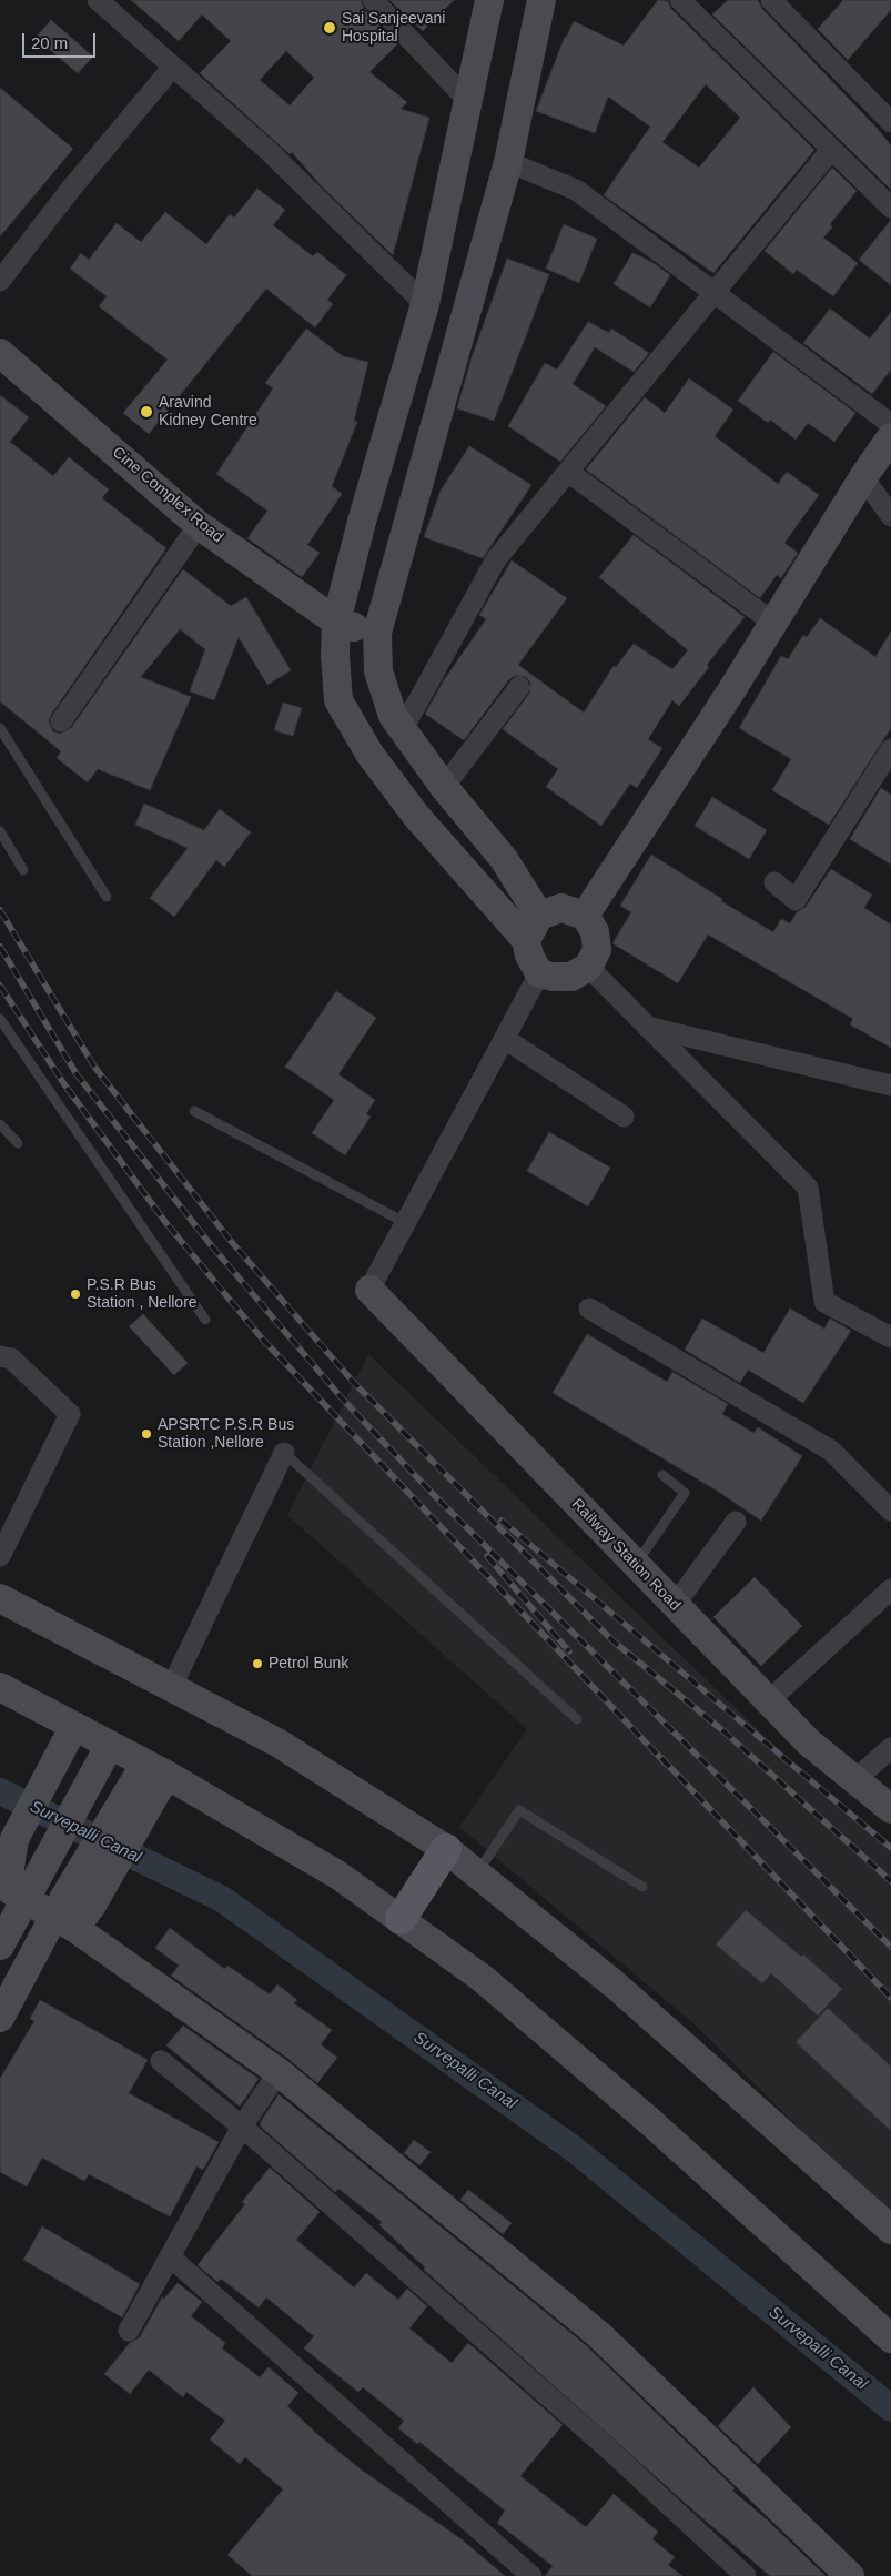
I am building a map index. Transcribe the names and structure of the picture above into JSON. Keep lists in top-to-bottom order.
{
  "streets": {
    "main road": ["Cine Complex Road", "Railway Station Road"]
  },
  "water": ["Survepalli Canal"],
  "places": [
    "Sai Sanjeevani Hospital",
    "Aravind Kidney Centre",
    "P.S.R Bus Station , Nellore",
    "APSRTC P.S.R Bus Station ,Nellore",
    "Petrol Bunk"
  ],
  "scale_bar": "20 m"
}
